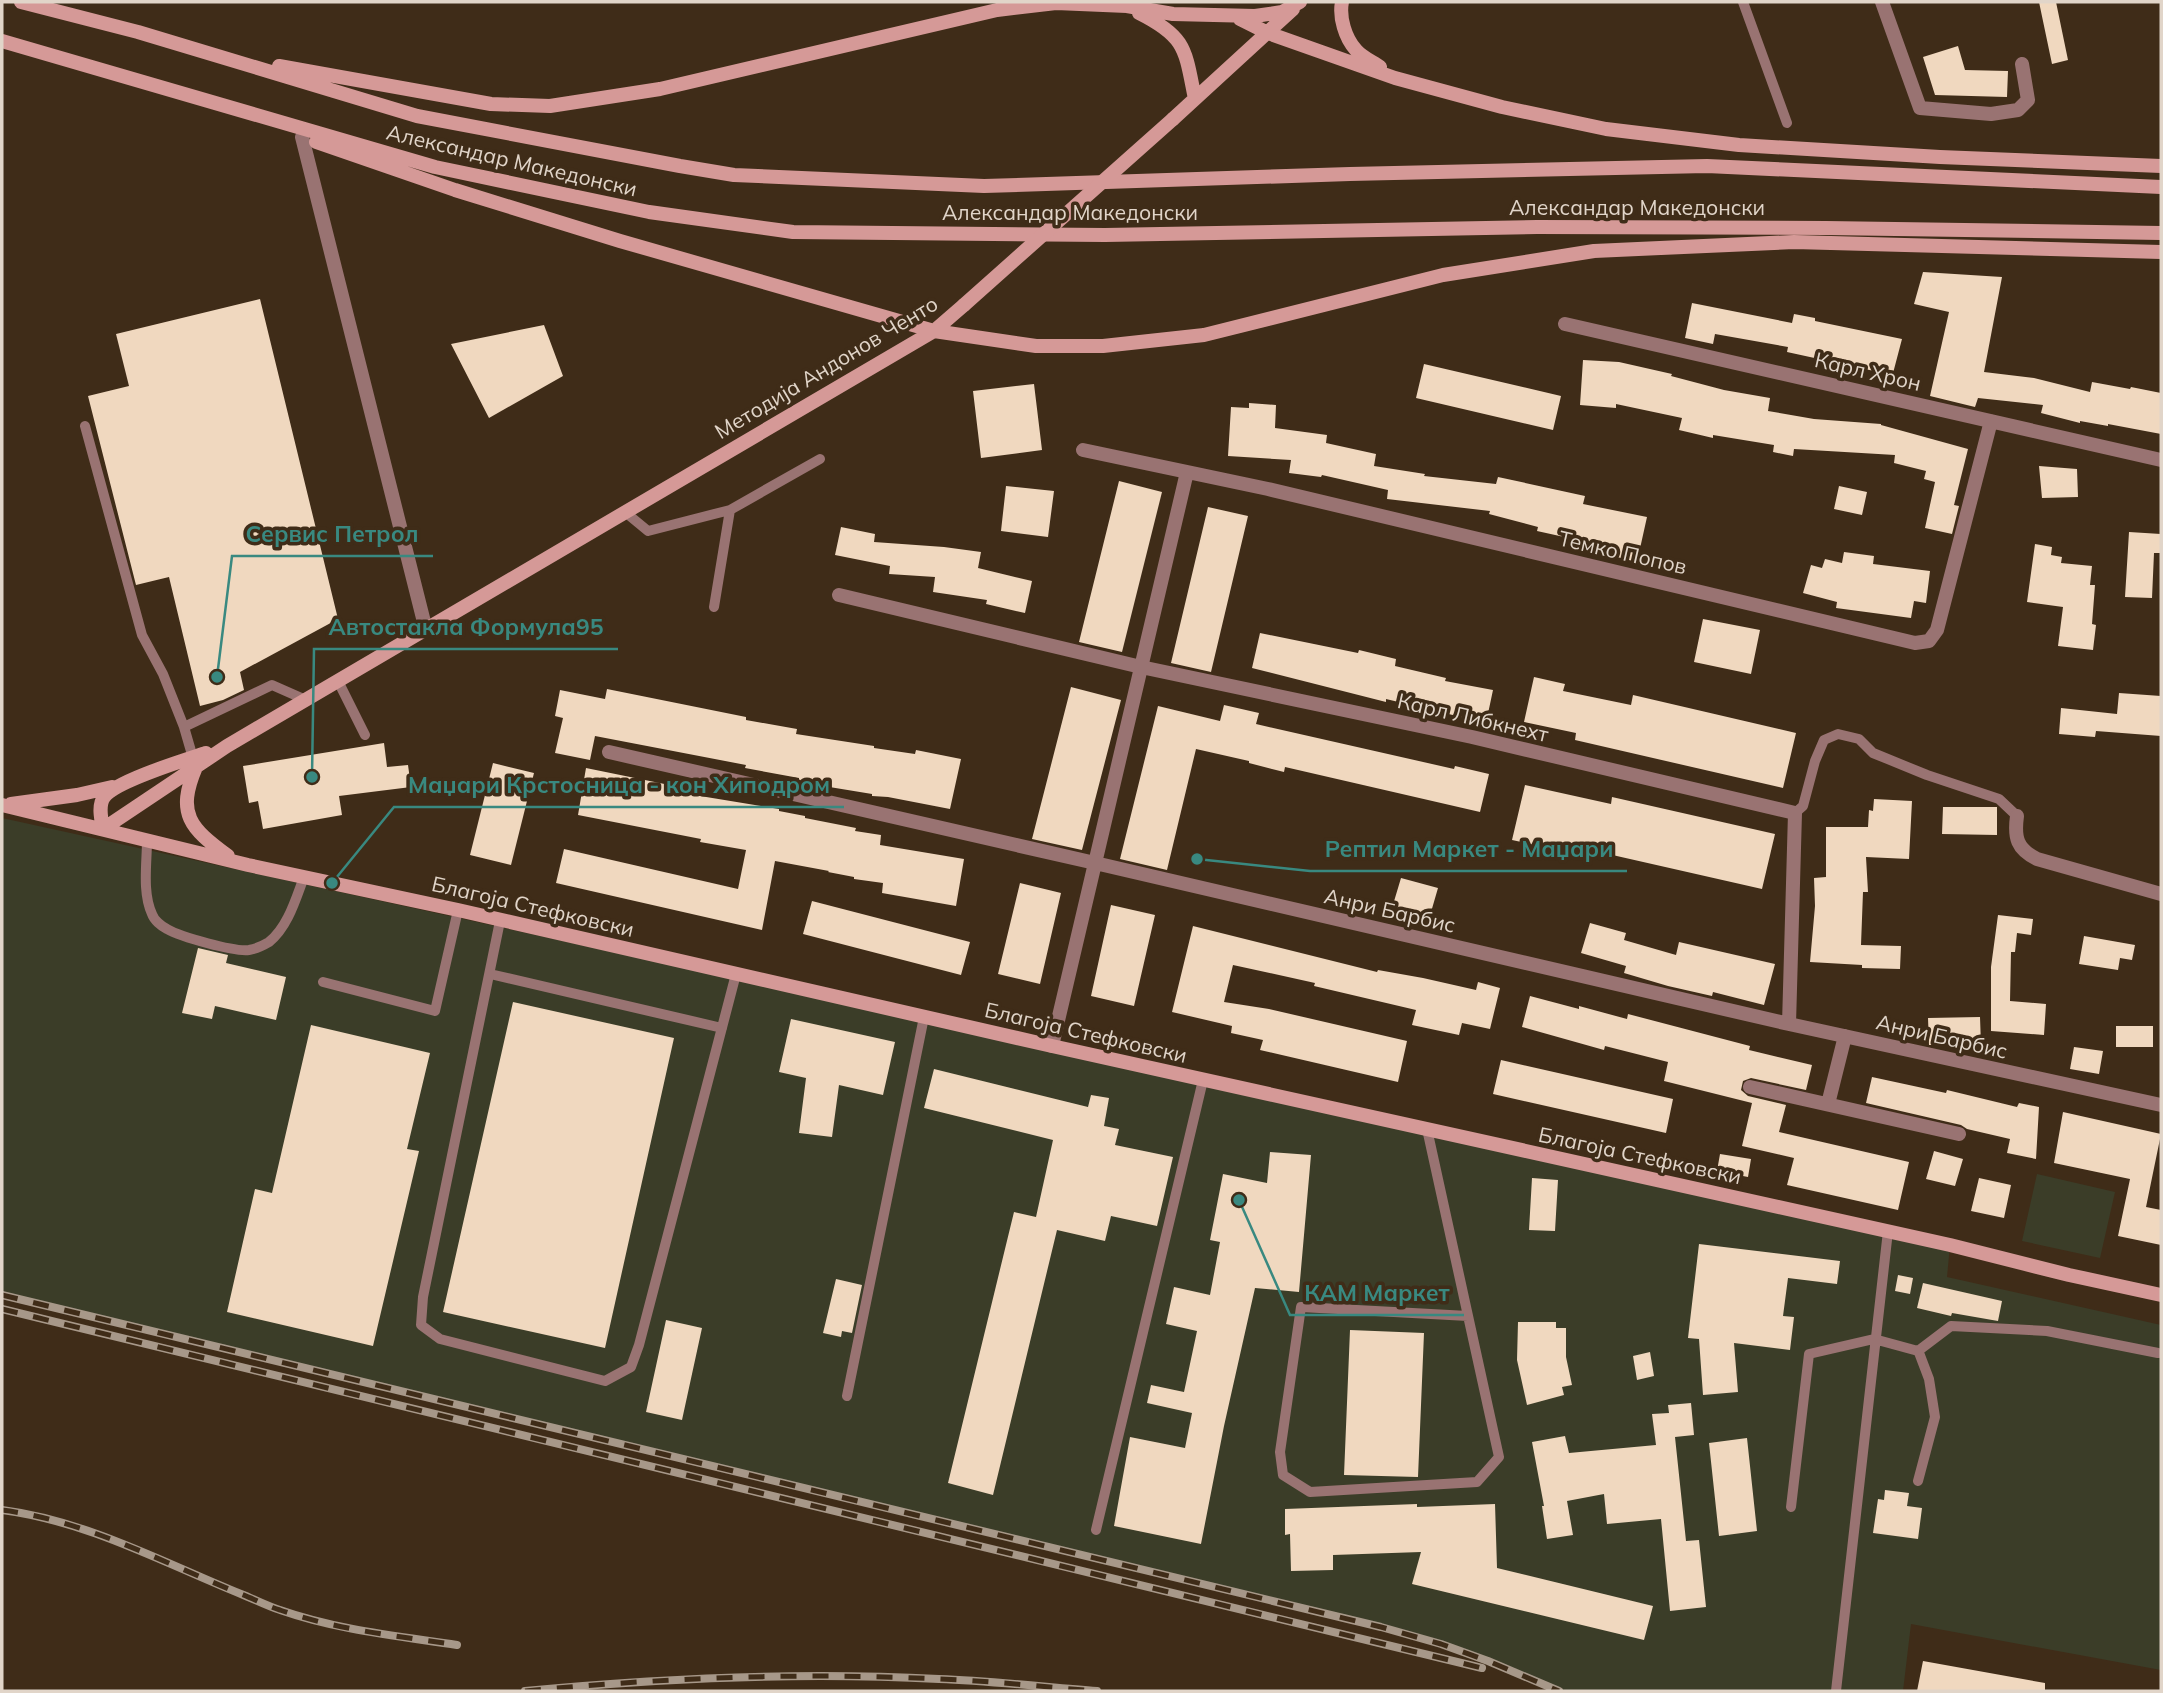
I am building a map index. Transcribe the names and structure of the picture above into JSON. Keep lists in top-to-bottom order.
{
  "streets": {
    "street": [
      "Александар Македонски",
      "Методија Андонов Ченто",
      "Карл Хрон",
      "Темко Попов",
      "Карл Либкнехт",
      "Благоја Стефковски",
      "Анри Барбис"
    ]
  },
  "crossings": [
    ["Методија Андонов Ченто", "Благоја Стефковски"],
    ["Карл Хрон", "Темко Попов"]
  ],
  "places": [
    "Сервис Петрол",
    "Автостакла Формула95",
    "Рептил Маркет - Маџари",
    "Маџари Крстосница - кон Хиподром",
    "КАМ Маркет"
  ]
}
